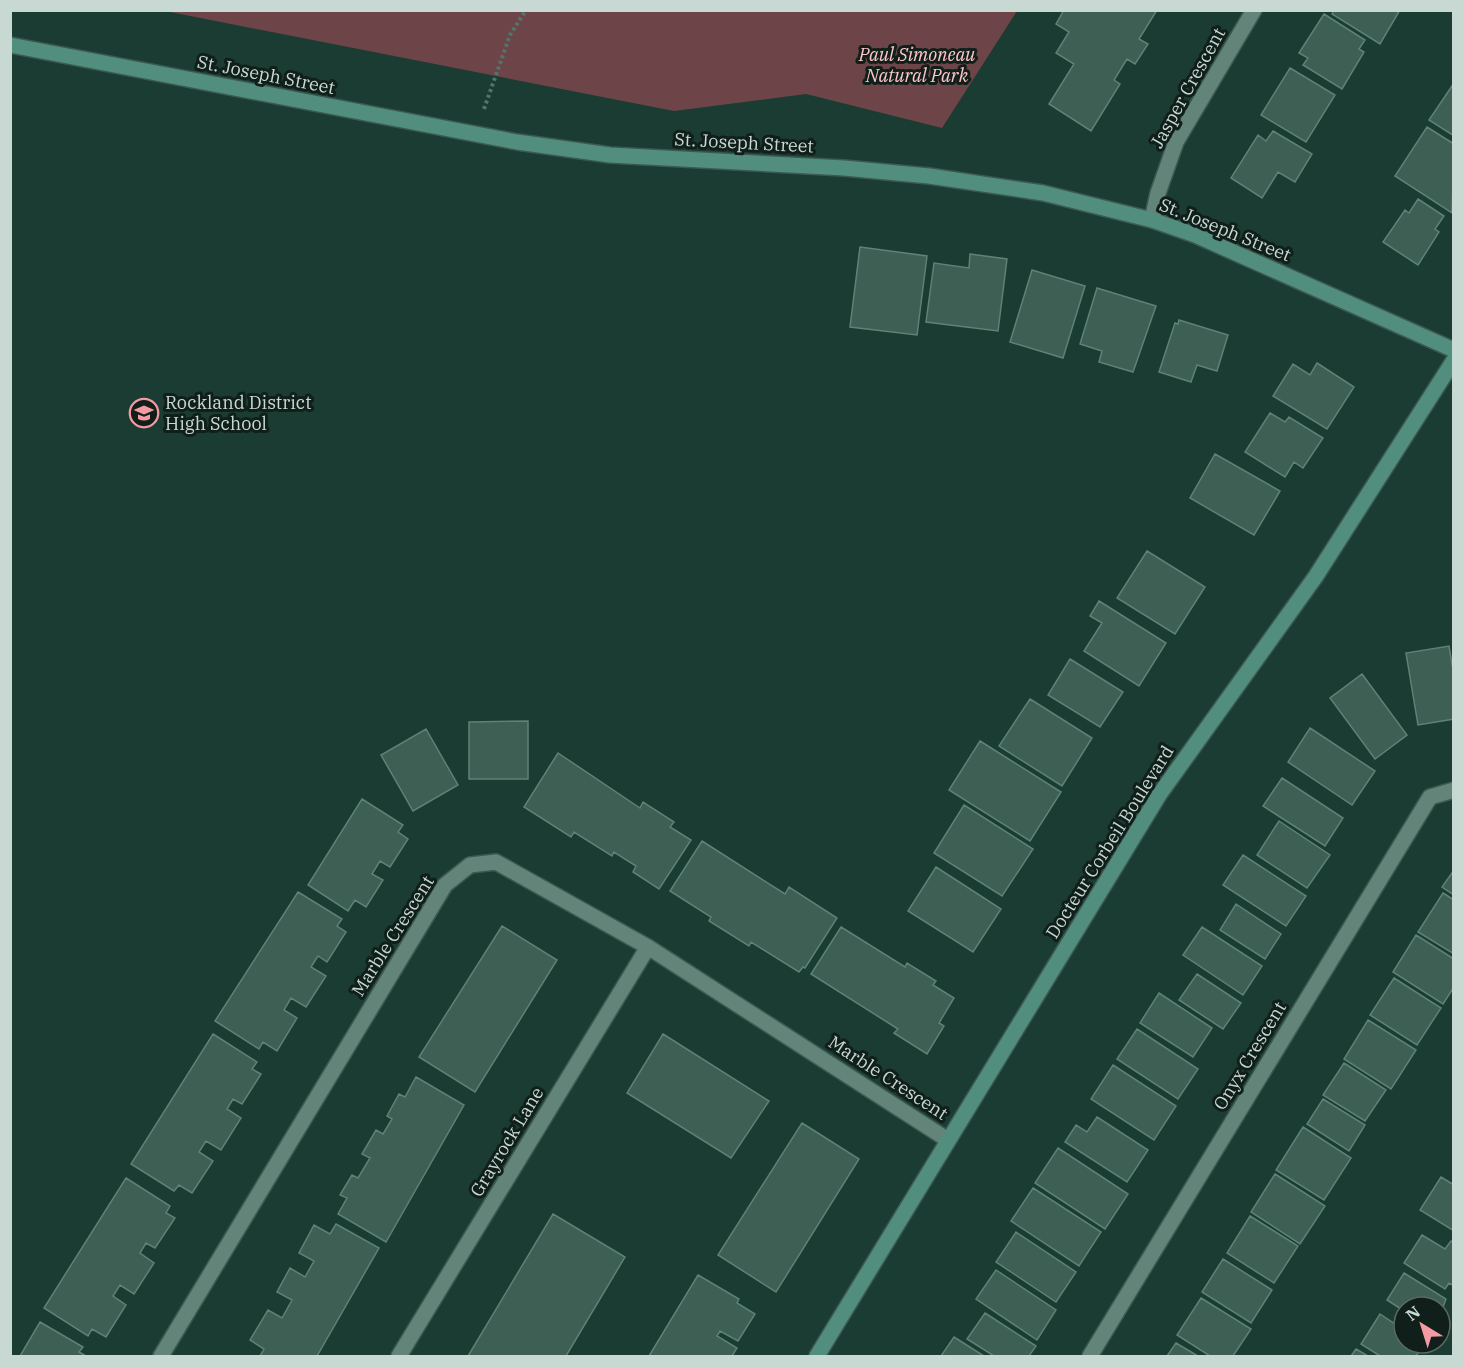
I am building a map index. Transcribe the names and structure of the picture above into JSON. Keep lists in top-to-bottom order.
{
  "streets": {
    "street": [
      "St. Joseph Street",
      "Jasper Crescent",
      "Docteur Corbeil Boulevard",
      "Marble Crescent",
      "Onyx Crescent",
      "Grayrock Lane"
    ]
  },
  "crossings": [
    ["St. Joseph Street", "Jasper Crescent"],
    ["Docteur Corbeil Boulevard", "Marble Crescent"],
    ["Marble Crescent", "Grayrock Lane"]
  ],
  "parks": ["Paul Simoneau Natural Park"],
  "places": {
    "school or university": ["Rockland District High School"]
  },
  "north": "top left"
}
